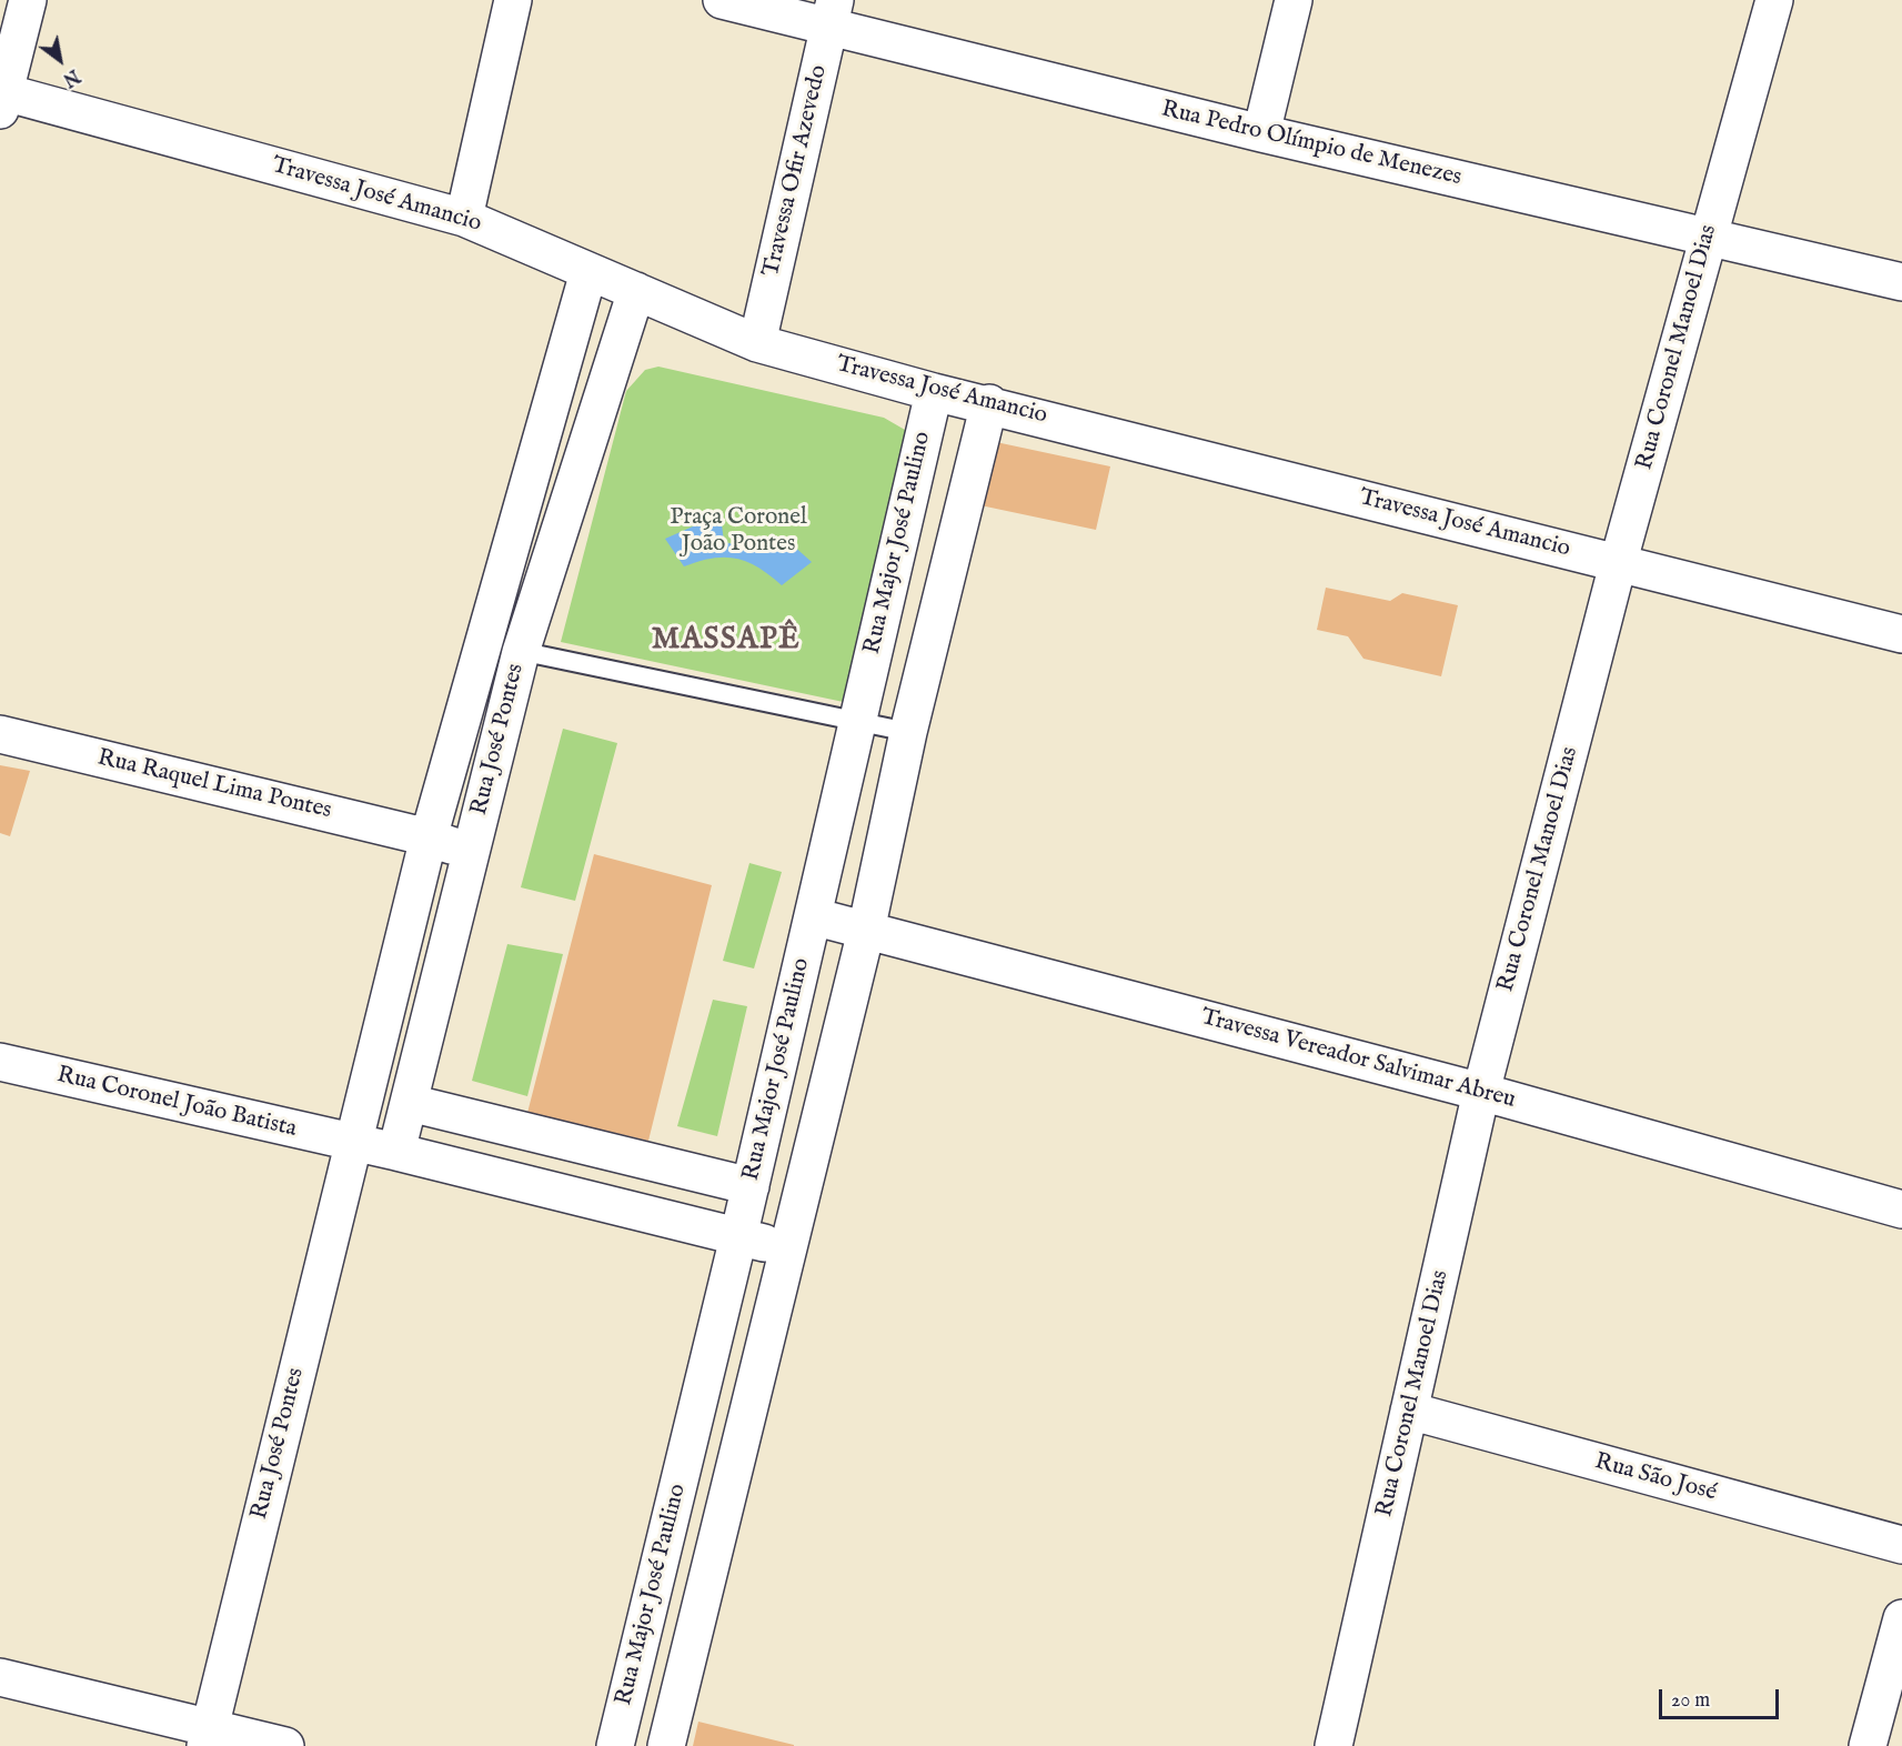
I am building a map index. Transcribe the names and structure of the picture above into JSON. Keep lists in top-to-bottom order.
{
  "streets": {
    "street": [
      "Rua Pedro Olímpio de Menezes",
      "Travessa Ofir Azevedo",
      "Travessa José Amancio",
      "Rua Coronel Manoel Dias",
      "Rua Major José Paulino",
      "Rua José Pontes",
      "Rua Raquel Lima Pontes",
      "Travessa Vereador Salvimar Abreu",
      "Rua Coronel João Batista",
      "Rua São José"
    ]
  },
  "crossings": [
    ["Rua Pedro Olímpio de Menezes", "Travessa Ofir Azevedo"],
    ["Rua Pedro Olímpio de Menezes", "Rua Coronel Manoel Dias"],
    ["Travessa Ofir Azevedo", "Travessa José Amancio"],
    ["Travessa José Amancio", "Rua Coronel Manoel Dias"],
    ["Travessa José Amancio", "Rua Major José Paulino"],
    ["Travessa José Amancio", "Rua José Pontes"],
    ["Rua Coronel Manoel Dias", "Travessa Vereador Salvimar Abreu"],
    ["Rua Coronel Manoel Dias", "Rua São José"],
    ["Rua Major José Paulino", "Travessa Vereador Salvimar Abreu"],
    ["Rua José Pontes", "Rua Raquel Lima Pontes"],
    ["Rua José Pontes", "Rua Coronel João Batista"]
  ],
  "districts": ["MASSAPÊ"],
  "parks": ["Praça Coronel João Pontes"],
  "scale_bar": "20 m",
  "north": "bottom right"
}
